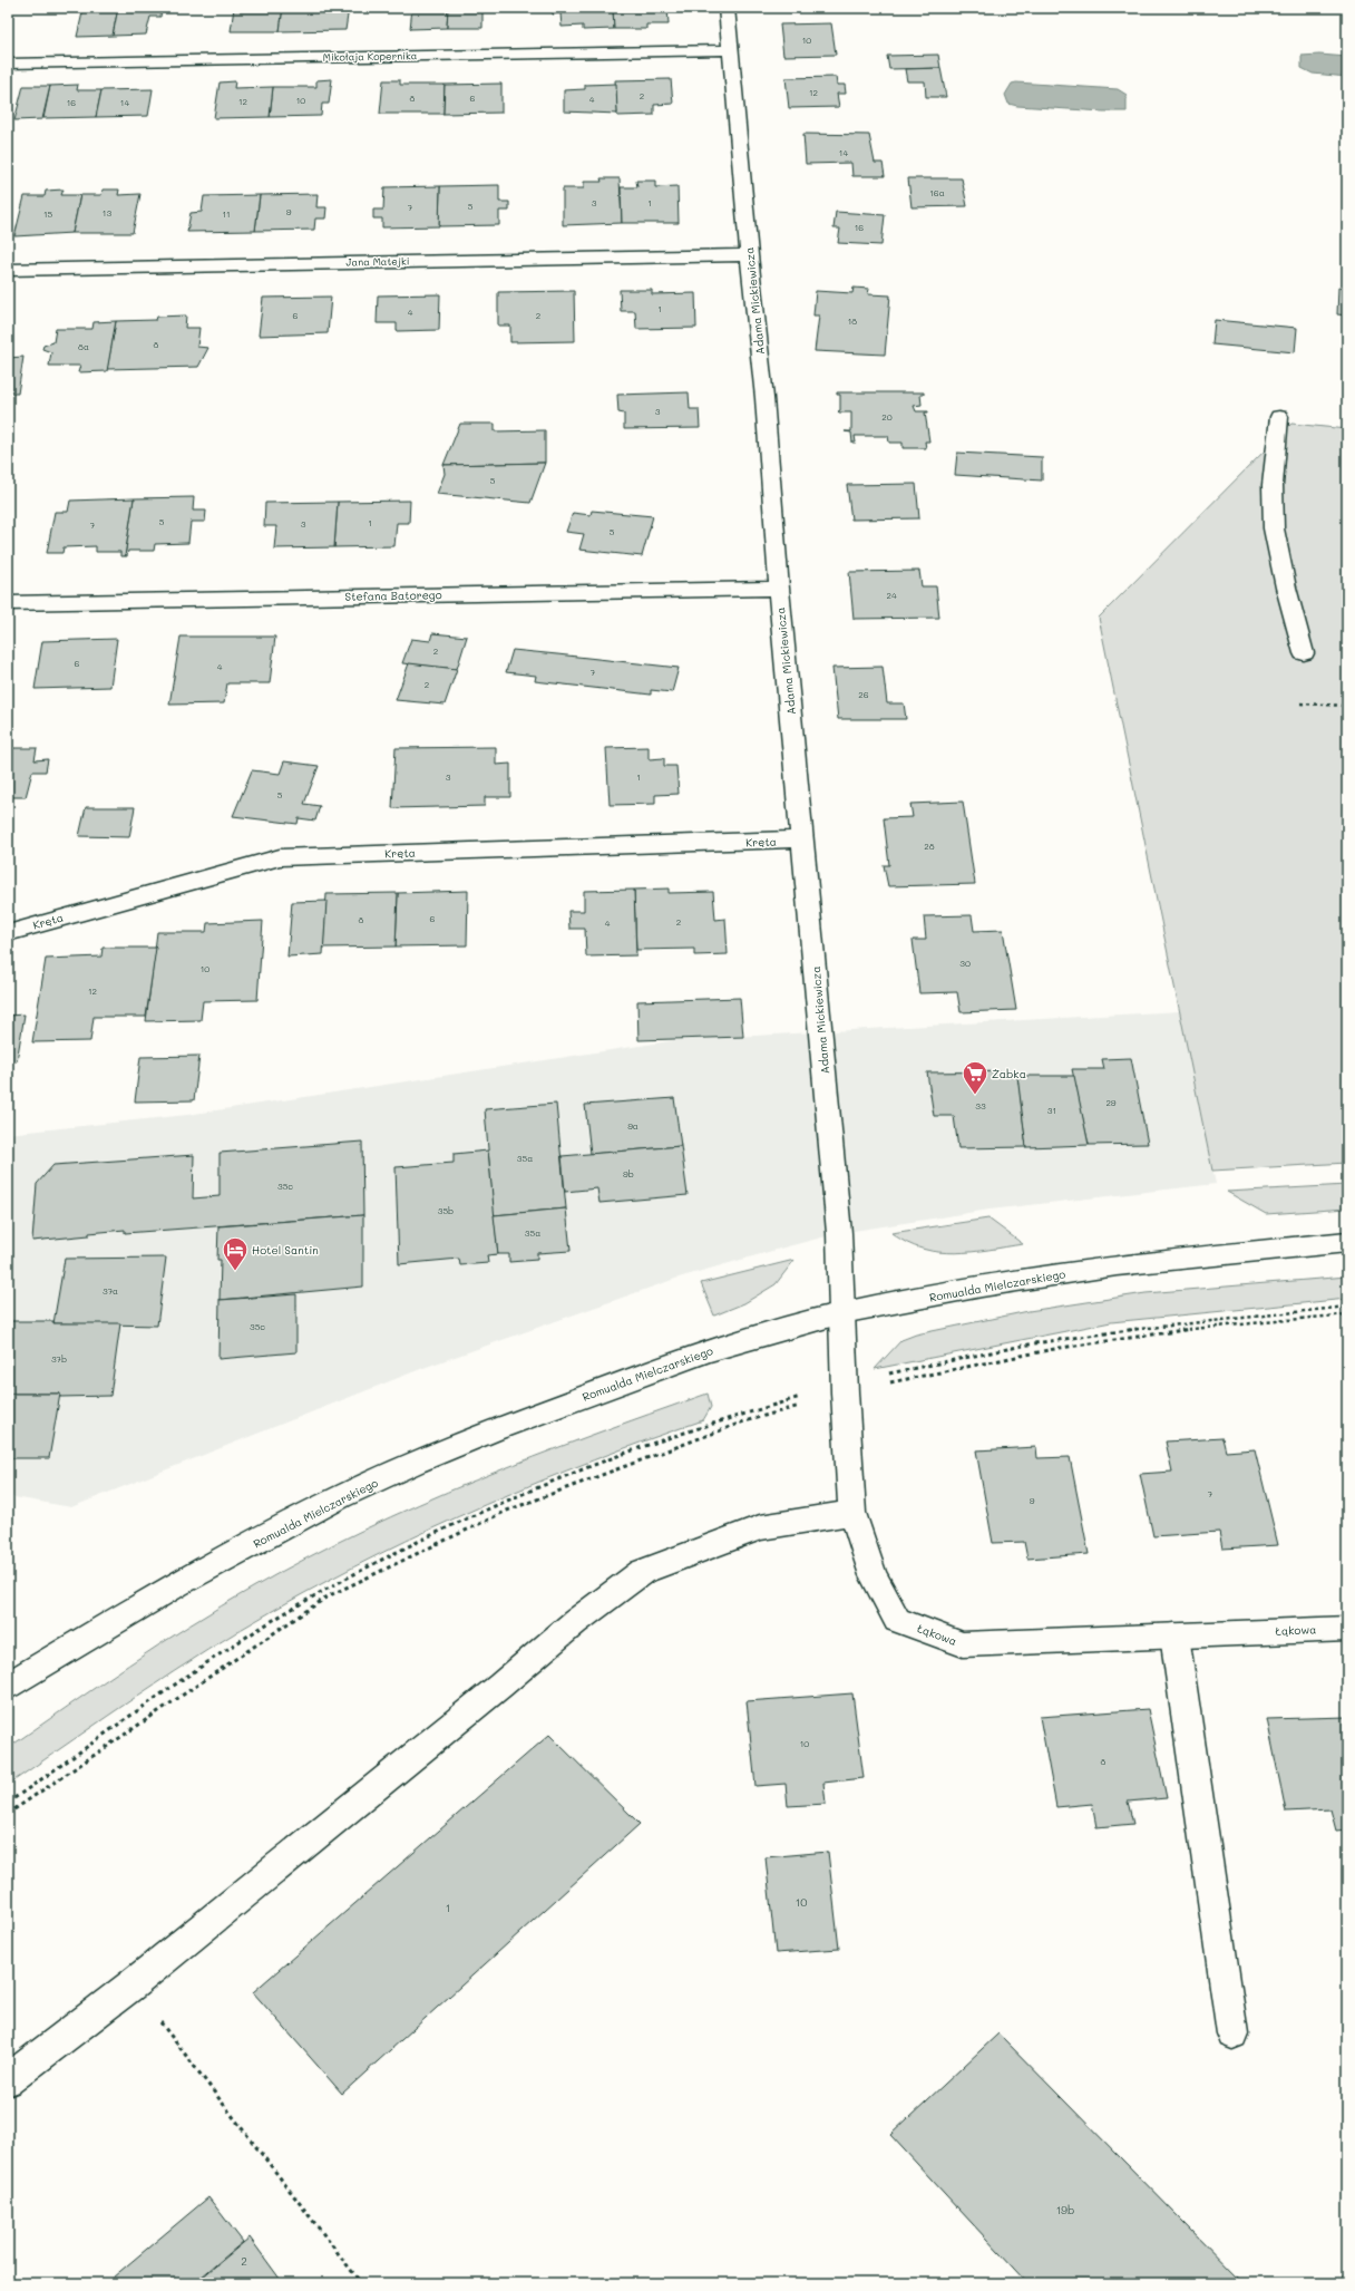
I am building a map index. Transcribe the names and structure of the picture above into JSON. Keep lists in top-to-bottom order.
{
  "streets": {
    "street": [
      "Mikołaja Kopernika",
      "Jana Matejki",
      "Adama Mickiewicza",
      "Stefana Batorego",
      "Kręta",
      "Romualda Mielczarskiego",
      "Łąkowa"
    ]
  },
  "crossings": [
    ["Mikołaja Kopernika", "Adama Mickiewicza"],
    ["Jana Matejki", "Adama Mickiewicza"],
    ["Adama Mickiewicza", "Stefana Batorego"],
    ["Adama Mickiewicza", "Kręta"],
    ["Adama Mickiewicza", "Romualda Mielczarskiego"],
    ["Adama Mickiewicza", "Łąkowa"],
    ["Romualda Mielczarskiego", "Łąkowa"]
  ],
  "places": {
    "supermarket": ["Żabka"],
    "hotel": ["Hotel Santin"]
  },
  "house_numbers": [
    "10",
    "12",
    "2",
    "8",
    "6",
    "4",
    "10",
    "12",
    "16",
    "14",
    "14",
    "16a",
    "3",
    "1",
    "5",
    "7",
    "9",
    "13",
    "15",
    "11",
    "16",
    "1",
    "4",
    "6",
    "2",
    "18",
    "8",
    "8a",
    "3",
    "20",
    "5",
    "5",
    "1",
    "3",
    "7",
    "5",
    "24",
    "2",
    "6",
    "4",
    "7",
    "2",
    "26",
    "3",
    "1",
    "5",
    "28",
    "6",
    "8",
    "2",
    "4",
    "30",
    "10",
    "12",
    "29",
    "33",
    "31",
    "9a",
    "35a",
    "9b",
    "35c",
    "35b",
    "35a",
    "37a",
    "35c",
    "37b",
    "7",
    "9",
    "10",
    "8",
    "10",
    "1",
    "19b",
    "2"
  ]
}
